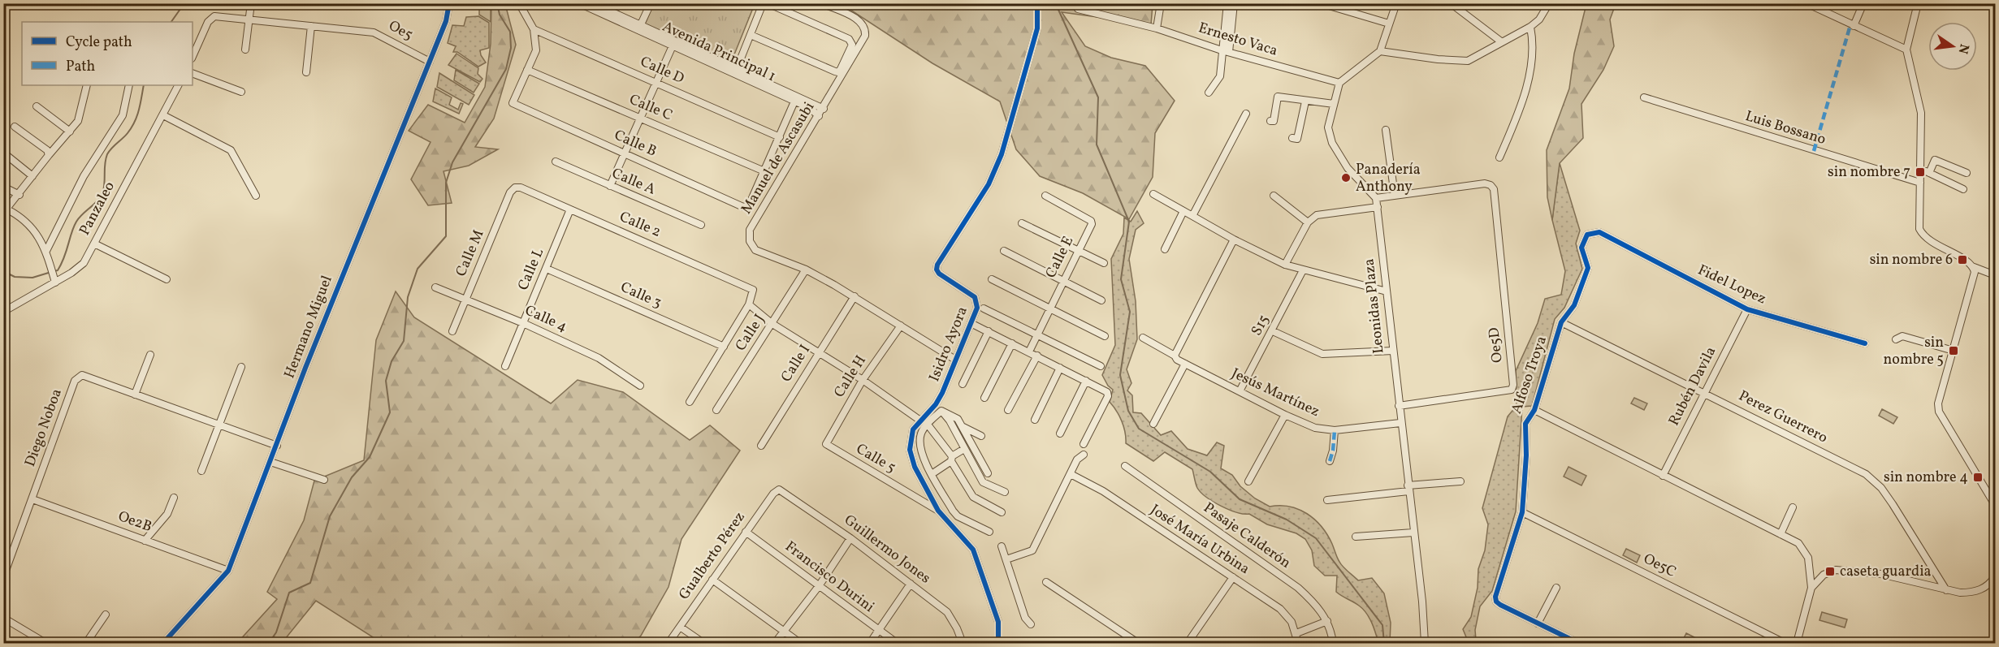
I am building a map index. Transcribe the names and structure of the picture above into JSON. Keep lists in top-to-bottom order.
{
  "streets": {
    "street": [
      "Oe5",
      "Ernesto Vaca",
      "Avenida Principal 1",
      "Calle D",
      "Calle C",
      "Luis Bossano",
      "Calle B",
      "Manuel de Ascasubi",
      "Calle A",
      "Panzaleo",
      "Calle 2",
      "Calle M",
      "Calle E",
      "Calle L",
      "Fidel Lopez",
      "Calle 3",
      "Leonidas Plaza",
      "Calle 4",
      "S15",
      "Hermano Miguel",
      "Calle J",
      "Isidro Ayora",
      "Oe5D",
      "Calle I",
      "Alfoso Troya",
      "Calle H",
      "Rubén Davila",
      "Jesús Martínez",
      "Perez Guerrero",
      "Diego Noboa",
      "Calle 5",
      "Oe2B",
      "Pasaje Calderón",
      "José María Urbina",
      "Guillermo Jones",
      "Gualberto Pérez",
      "Oe5C",
      "Francisco Durini"
    ]
  },
  "crossings": [
    ["Oe5", "Hermano Miguel"],
    ["Avenida Principal 1", "Manuel de Ascasubi"],
    ["Calle C", "Calle B"],
    ["Manuel de Ascasubi", "Calle J"],
    ["Manuel de Ascasubi", "Isidro Ayora"],
    ["Manuel de Ascasubi", "Calle I"],
    ["Manuel de Ascasubi", "Calle H"],
    ["Calle 2", "Calle M"],
    ["Calle 2", "Calle L"],
    ["Calle M", "Calle 4"],
    ["Calle L", "Calle 3"],
    ["Calle L", "Calle 4"],
    ["Fidel Lopez", "Alfoso Troya"],
    ["Fidel Lopez", "Rubén Davila"],
    ["Leonidas Plaza", "Oe5D"],
    ["Leonidas Plaza", "Jesús Martínez"],
    ["S15", "Jesús Martínez"],
    ["Hermano Miguel", "Diego Noboa"],
    ["Hermano Miguel", "Oe2B"],
    ["Isidro Ayora", "Calle 5"],
    ["Alfoso Troya", "Perez Guerrero"],
    ["Alfoso Troya", "Oe5C"],
    ["Calle H", "Calle 5"],
    ["Rubén Davila", "Perez Guerrero"],
    ["Diego Noboa", "Oe2B"],
    ["Guillermo Jones", "Gualberto Pérez"],
    ["Gualberto Pérez", "Francisco Durini"]
  ],
  "places": {
    "transit": [
      "sin nombre 7",
      "sin nombre 6",
      "sin nombre 5",
      "sin nombre 4",
      "caseta guardia"
    ],
    "other": ["Panadería Anthony"]
  },
  "legend": ["Cycle path", "Path"],
  "north": "right"
}
